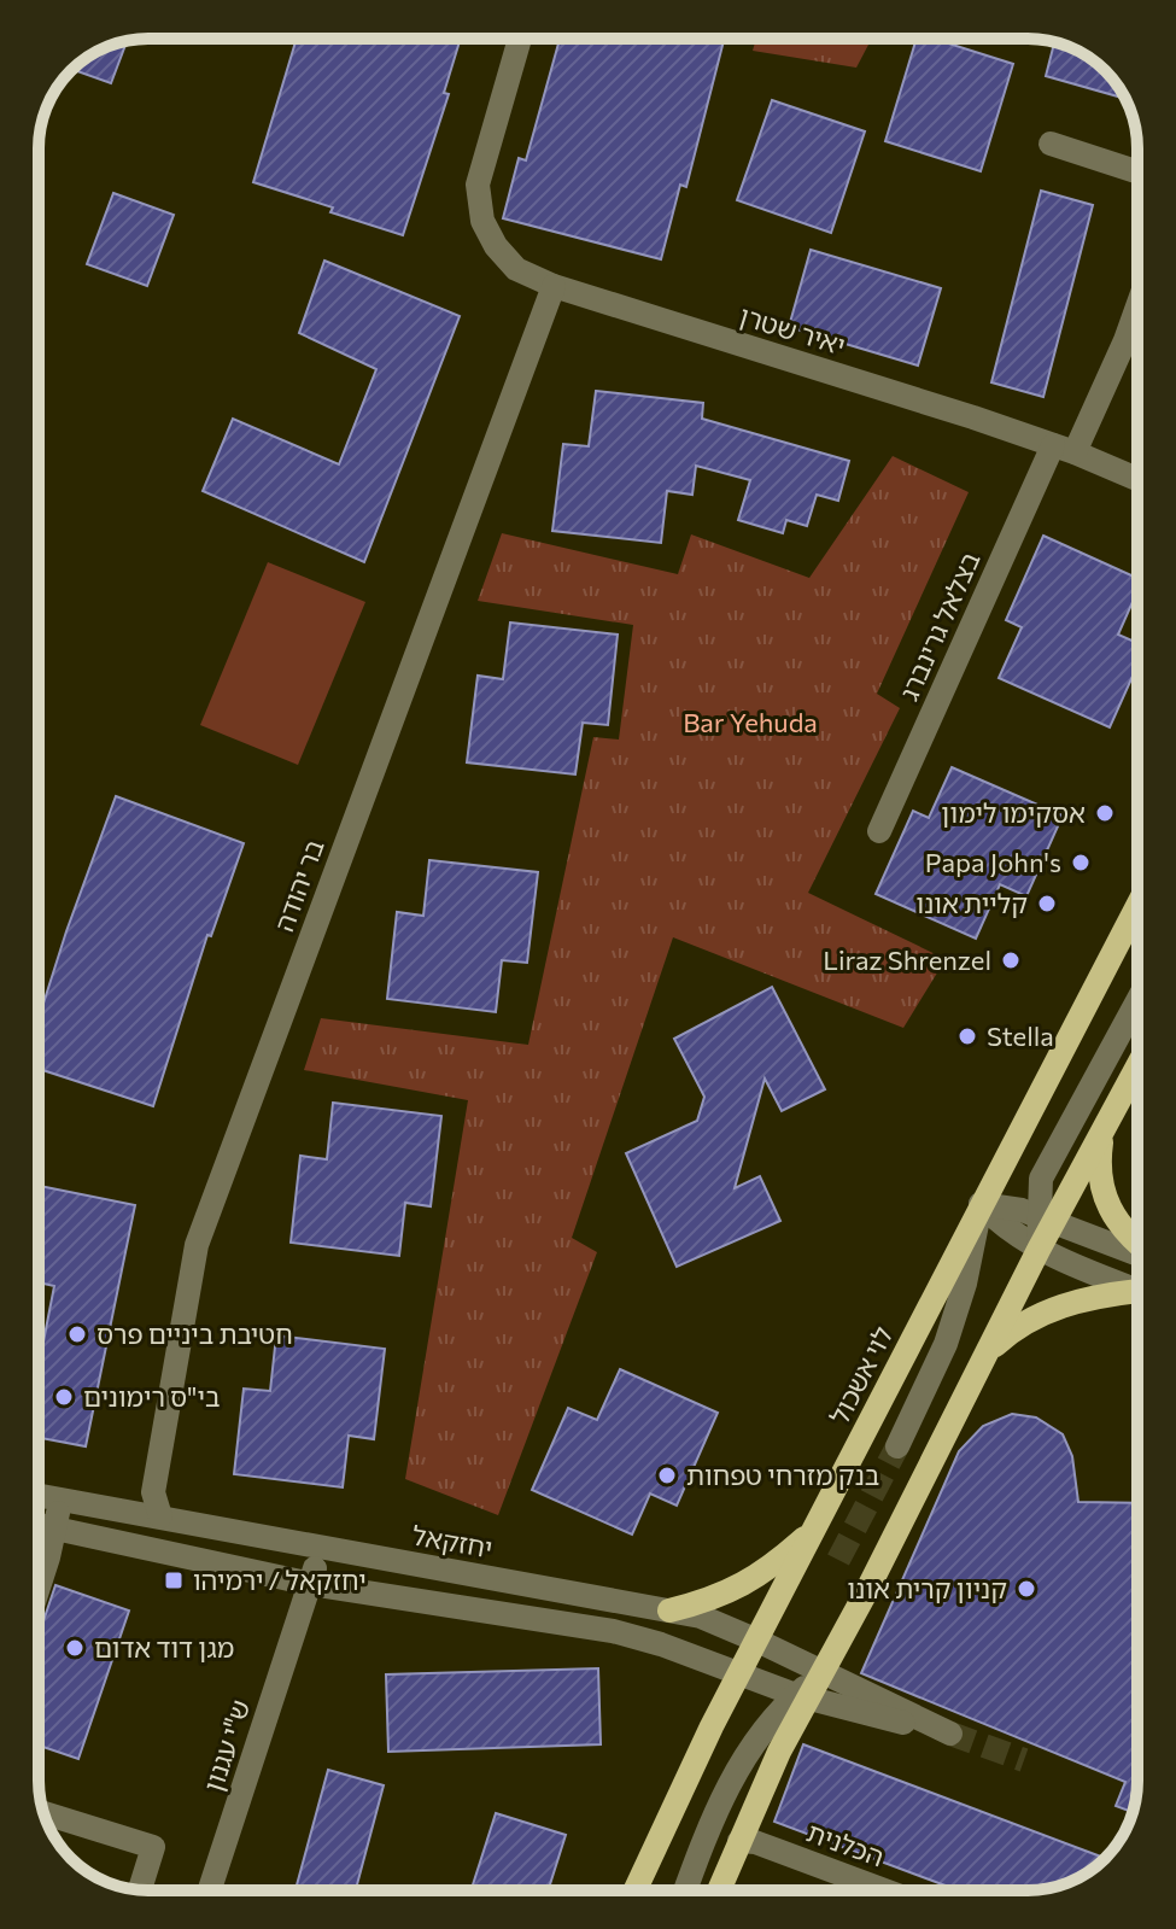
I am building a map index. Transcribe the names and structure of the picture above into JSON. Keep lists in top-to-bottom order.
{
  "streets": {
    "main road": ["לוי אשכול"],
    "street": [
      "יאיר שטרן",
      "בצלאל גרינברג",
      "בר יהודה",
      "יחזקאל",
      "ש\"י עגנון",
      "הכלנית"
    ]
  },
  "crossings": [
    ["יאיר שטרן", "בצלאל גרינברג"],
    ["יאיר שטרן", "בר יהודה"],
    ["בר יהודה", "יחזקאל"],
    ["לוי אשכול", "יחזקאל"],
    ["יחזקאל", "ש\"י עגנון"]
  ],
  "parks": ["Bar Yehuda"],
  "places": {
    "other": [
      "אסקימו לימון",
      "Papa John's",
      "קליית אונו",
      "Liraz Shrenzel",
      "Stella",
      "חטיבת ביניים פרס",
      "בי\"ס רימונים",
      "בנק מזרחי טפחות",
      "קניון קרית אונו",
      "מגן דוד אדום"
    ],
    "transit": ["יחזקאל / ירמיהו"]
  }
}
